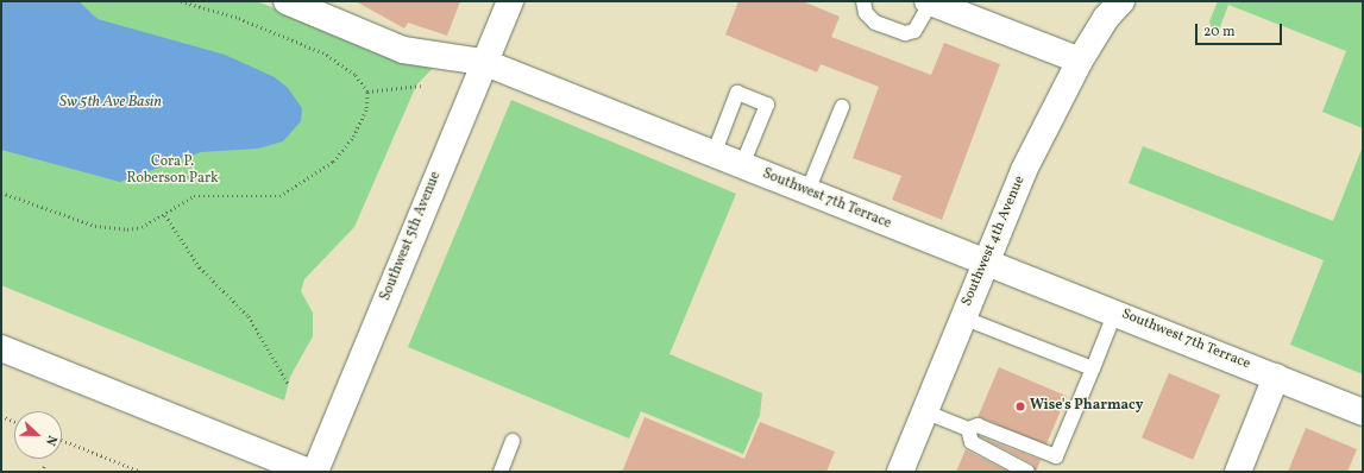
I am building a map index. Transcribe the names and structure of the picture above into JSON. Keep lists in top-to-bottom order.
{
  "streets": {
    "street": ["Southwest 7th Terrace", "Southwest 5th Avenue", "Southwest 4th Avenue"]
  },
  "crossings": [
    ["Southwest 7th Terrace", "Southwest 5th Avenue"],
    ["Southwest 7th Terrace", "Southwest 4th Avenue"]
  ],
  "water": ["Sw 5th Ave Basin"],
  "parks": ["Cora P. Roberson Park"],
  "places": ["Wise's Pharmacy"],
  "scale_bar": "20 m",
  "north": "right"
}
